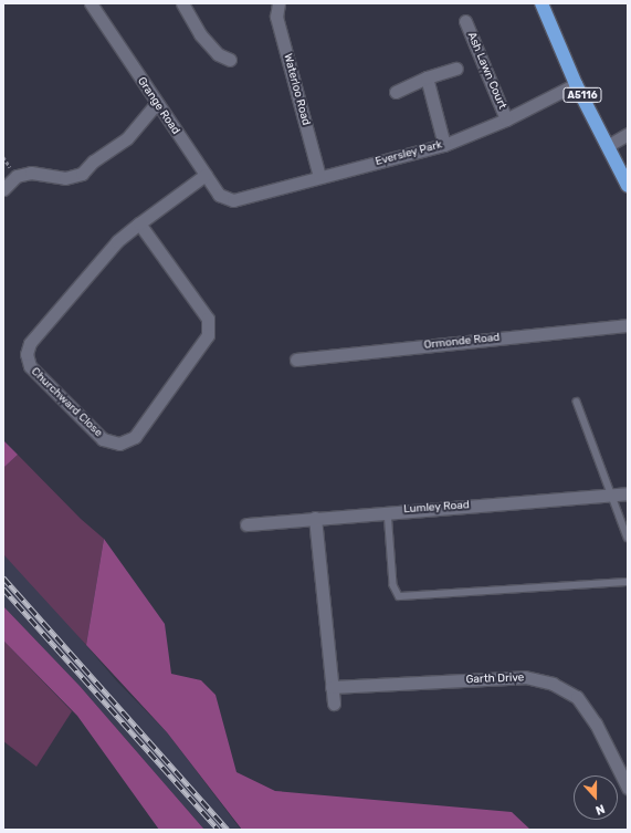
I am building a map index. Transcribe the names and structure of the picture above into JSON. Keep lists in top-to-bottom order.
{
  "streets": {
    "highway": ["A5116"],
    "street": [
      "Ash Lawn Court",
      "Waterloo Road",
      "Grange Road",
      "Eversley Park",
      "Ormonde Road",
      "Churchward Close",
      "Lumley Road",
      "Garth Drive"
    ]
  },
  "crossings": [
    ["Ash Lawn Court", "Eversley Park"],
    ["Waterloo Road", "Eversley Park"],
    ["A5116", "Eversley Park"],
    ["Grange Road", "Eversley Park"],
    ["Grange Road", "Churchward Close"]
  ],
  "north": "bottom"
}
